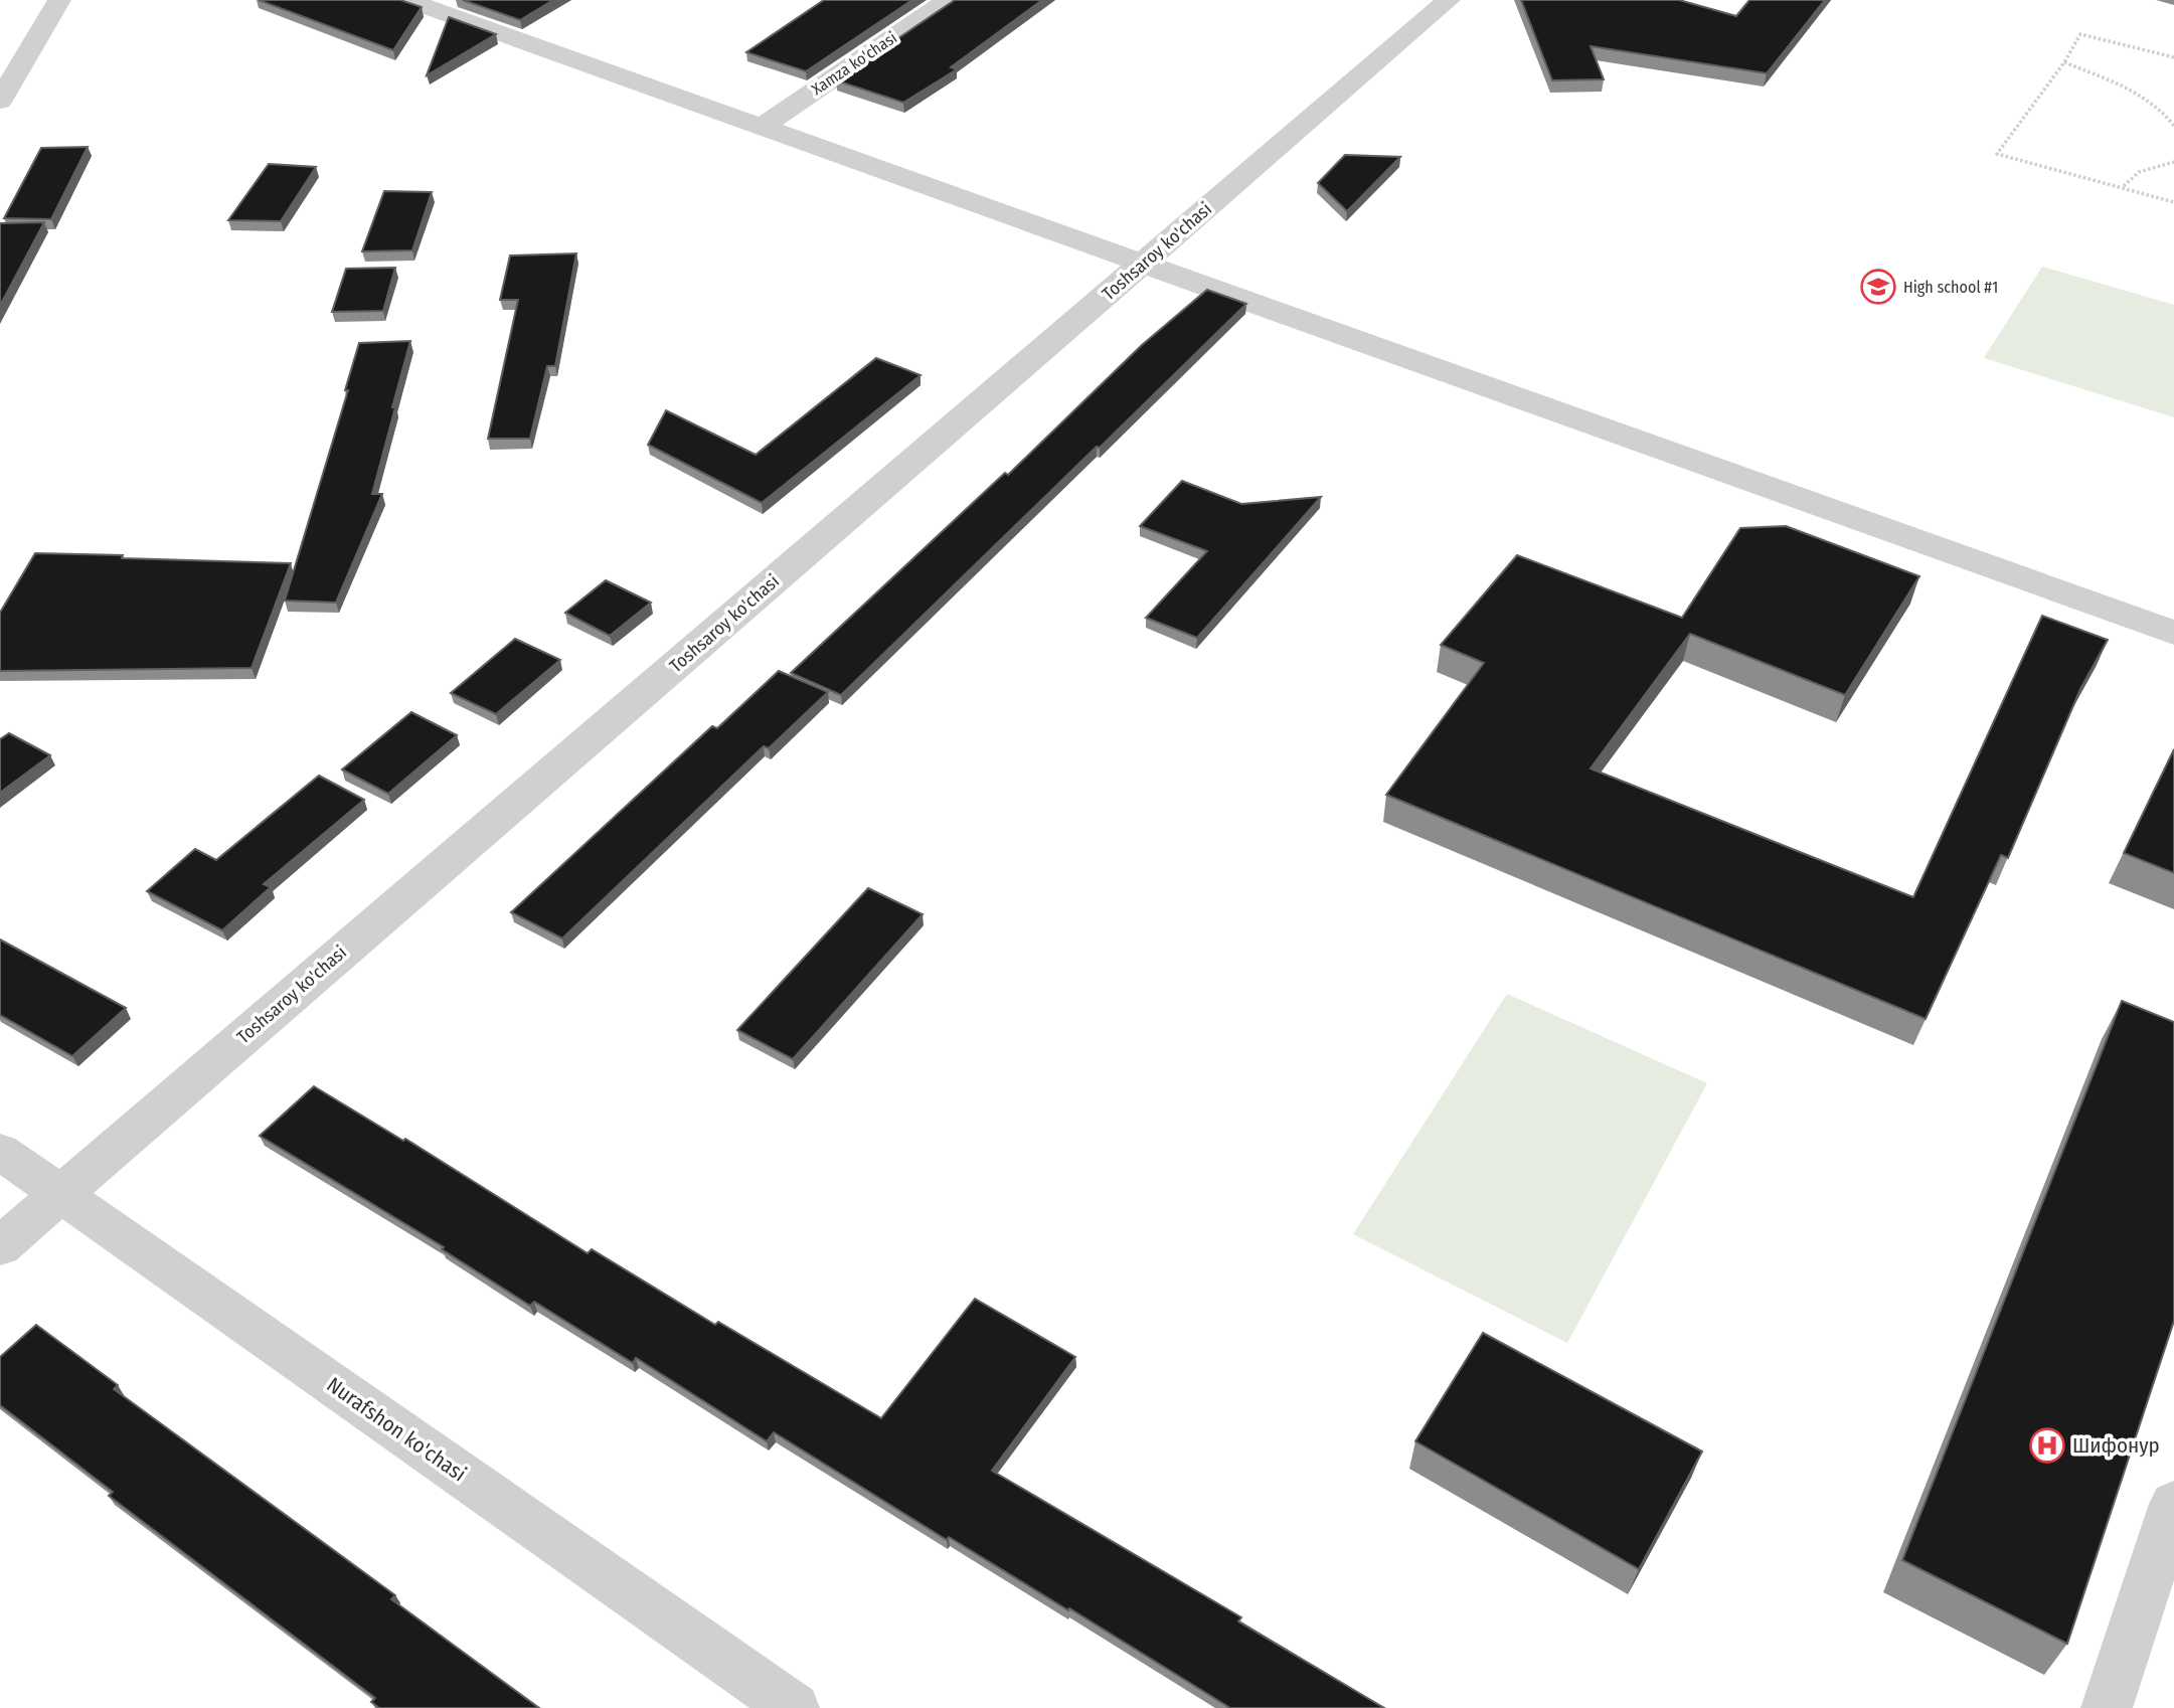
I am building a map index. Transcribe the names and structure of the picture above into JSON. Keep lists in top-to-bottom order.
{
  "streets": {
    "street": ["Xamza ko'chasi", "Toshsaroy ko'chasi", "Nurafshon ko'chasi"]
  },
  "crossings": [
    ["Toshsaroy ko'chasi", "Nurafshon ko'chasi"]
  ],
  "places": {
    "school or university": ["High school #1"],
    "hospital": ["Шифонур"]
  }
}
